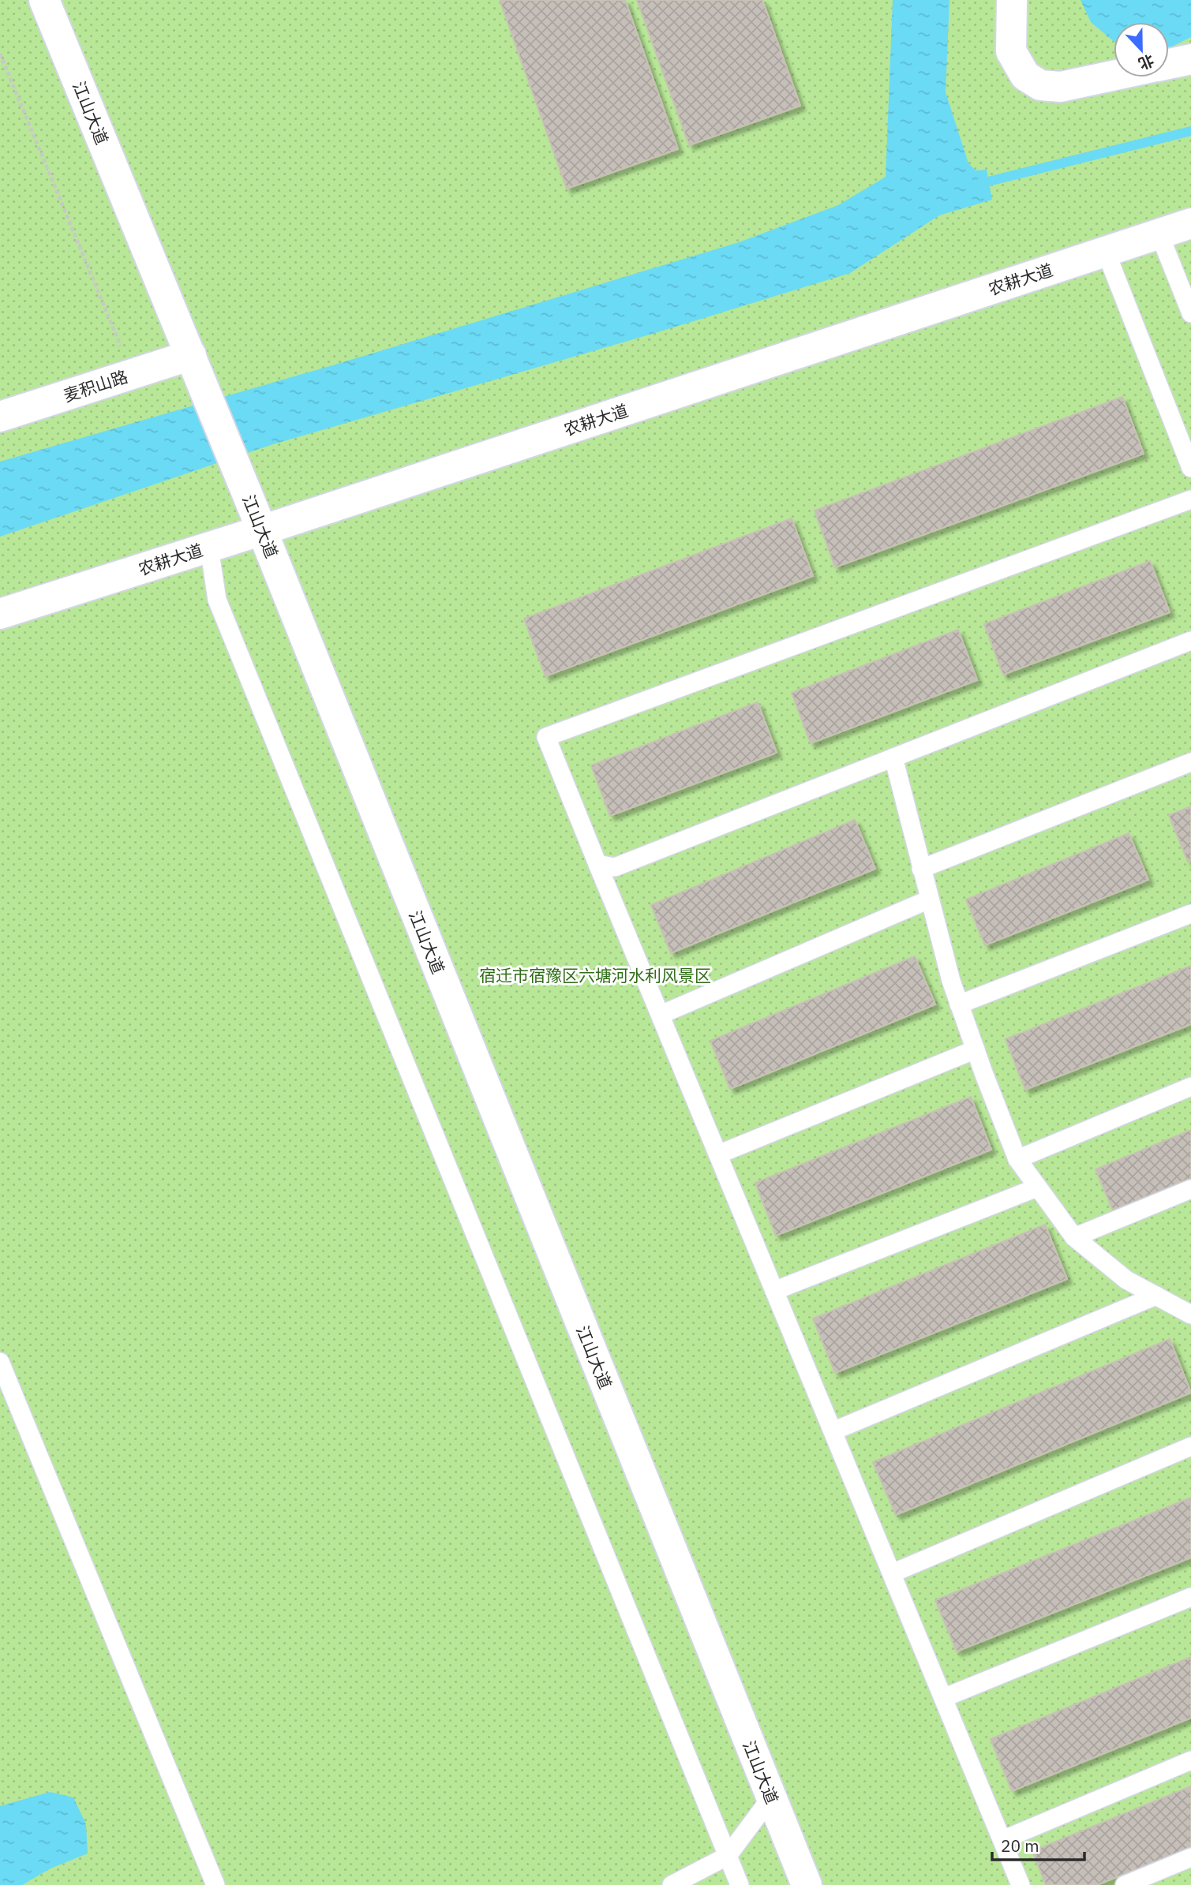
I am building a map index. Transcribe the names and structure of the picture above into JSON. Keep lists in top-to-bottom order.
{
  "streets": {
    "main road": ["江山大道", "农耕大道", "麦积山路"]
  },
  "crossings": [
    ["江山大道", "农耕大道"],
    ["江山大道", "麦积山路"]
  ],
  "parks": ["宿迁市宿豫区六塘河水利风景区"],
  "scale_bar": "20 m",
  "north": "bottom"
}
